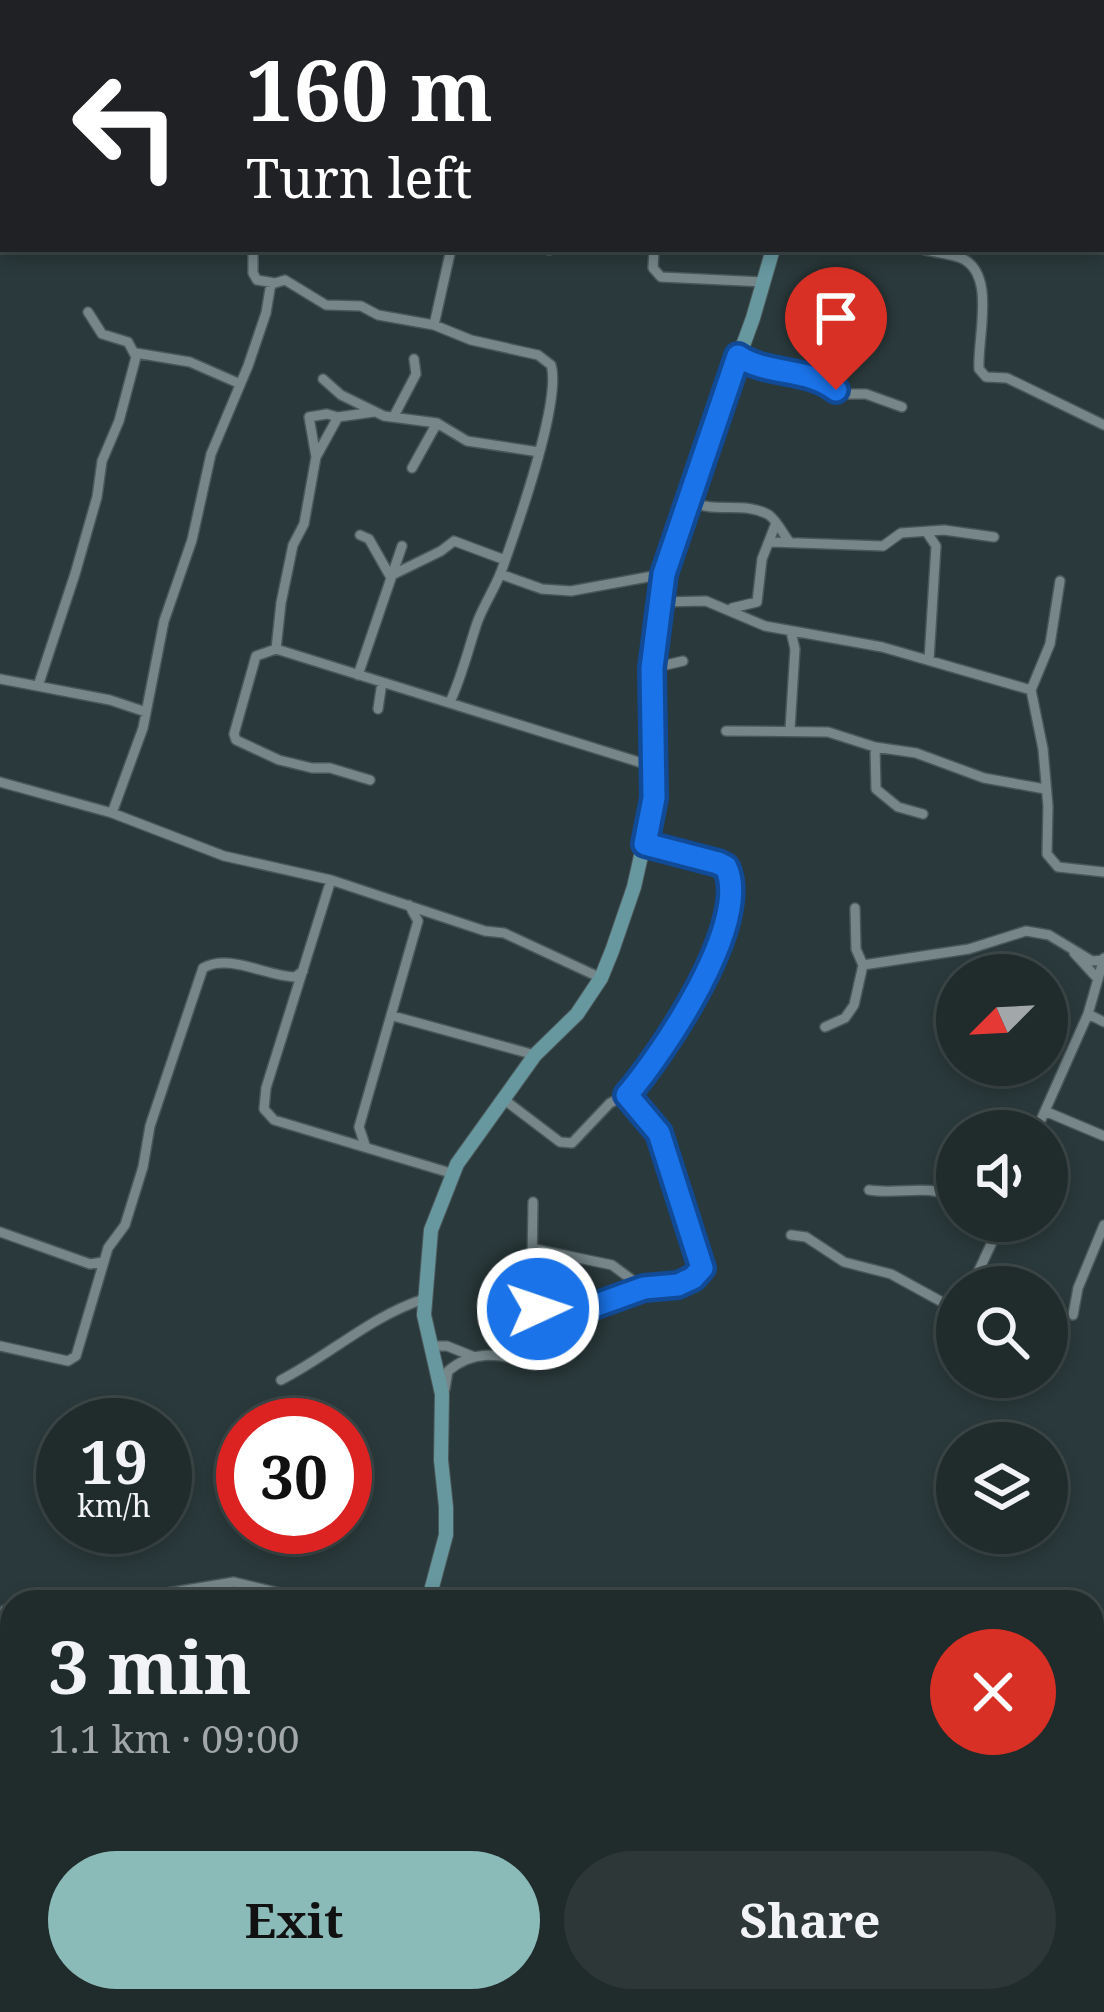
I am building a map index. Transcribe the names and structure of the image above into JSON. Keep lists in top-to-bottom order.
{
  "north": "bottom left",
  "page": {
    "turn": ["160 m", "Turn left"],
    "speed": "19 km/h",
    "limit": "30",
    "heading": ["3 min", "1.1 km · 09:00"],
    "buttons": ["Exit", "Share"]
  }
}
